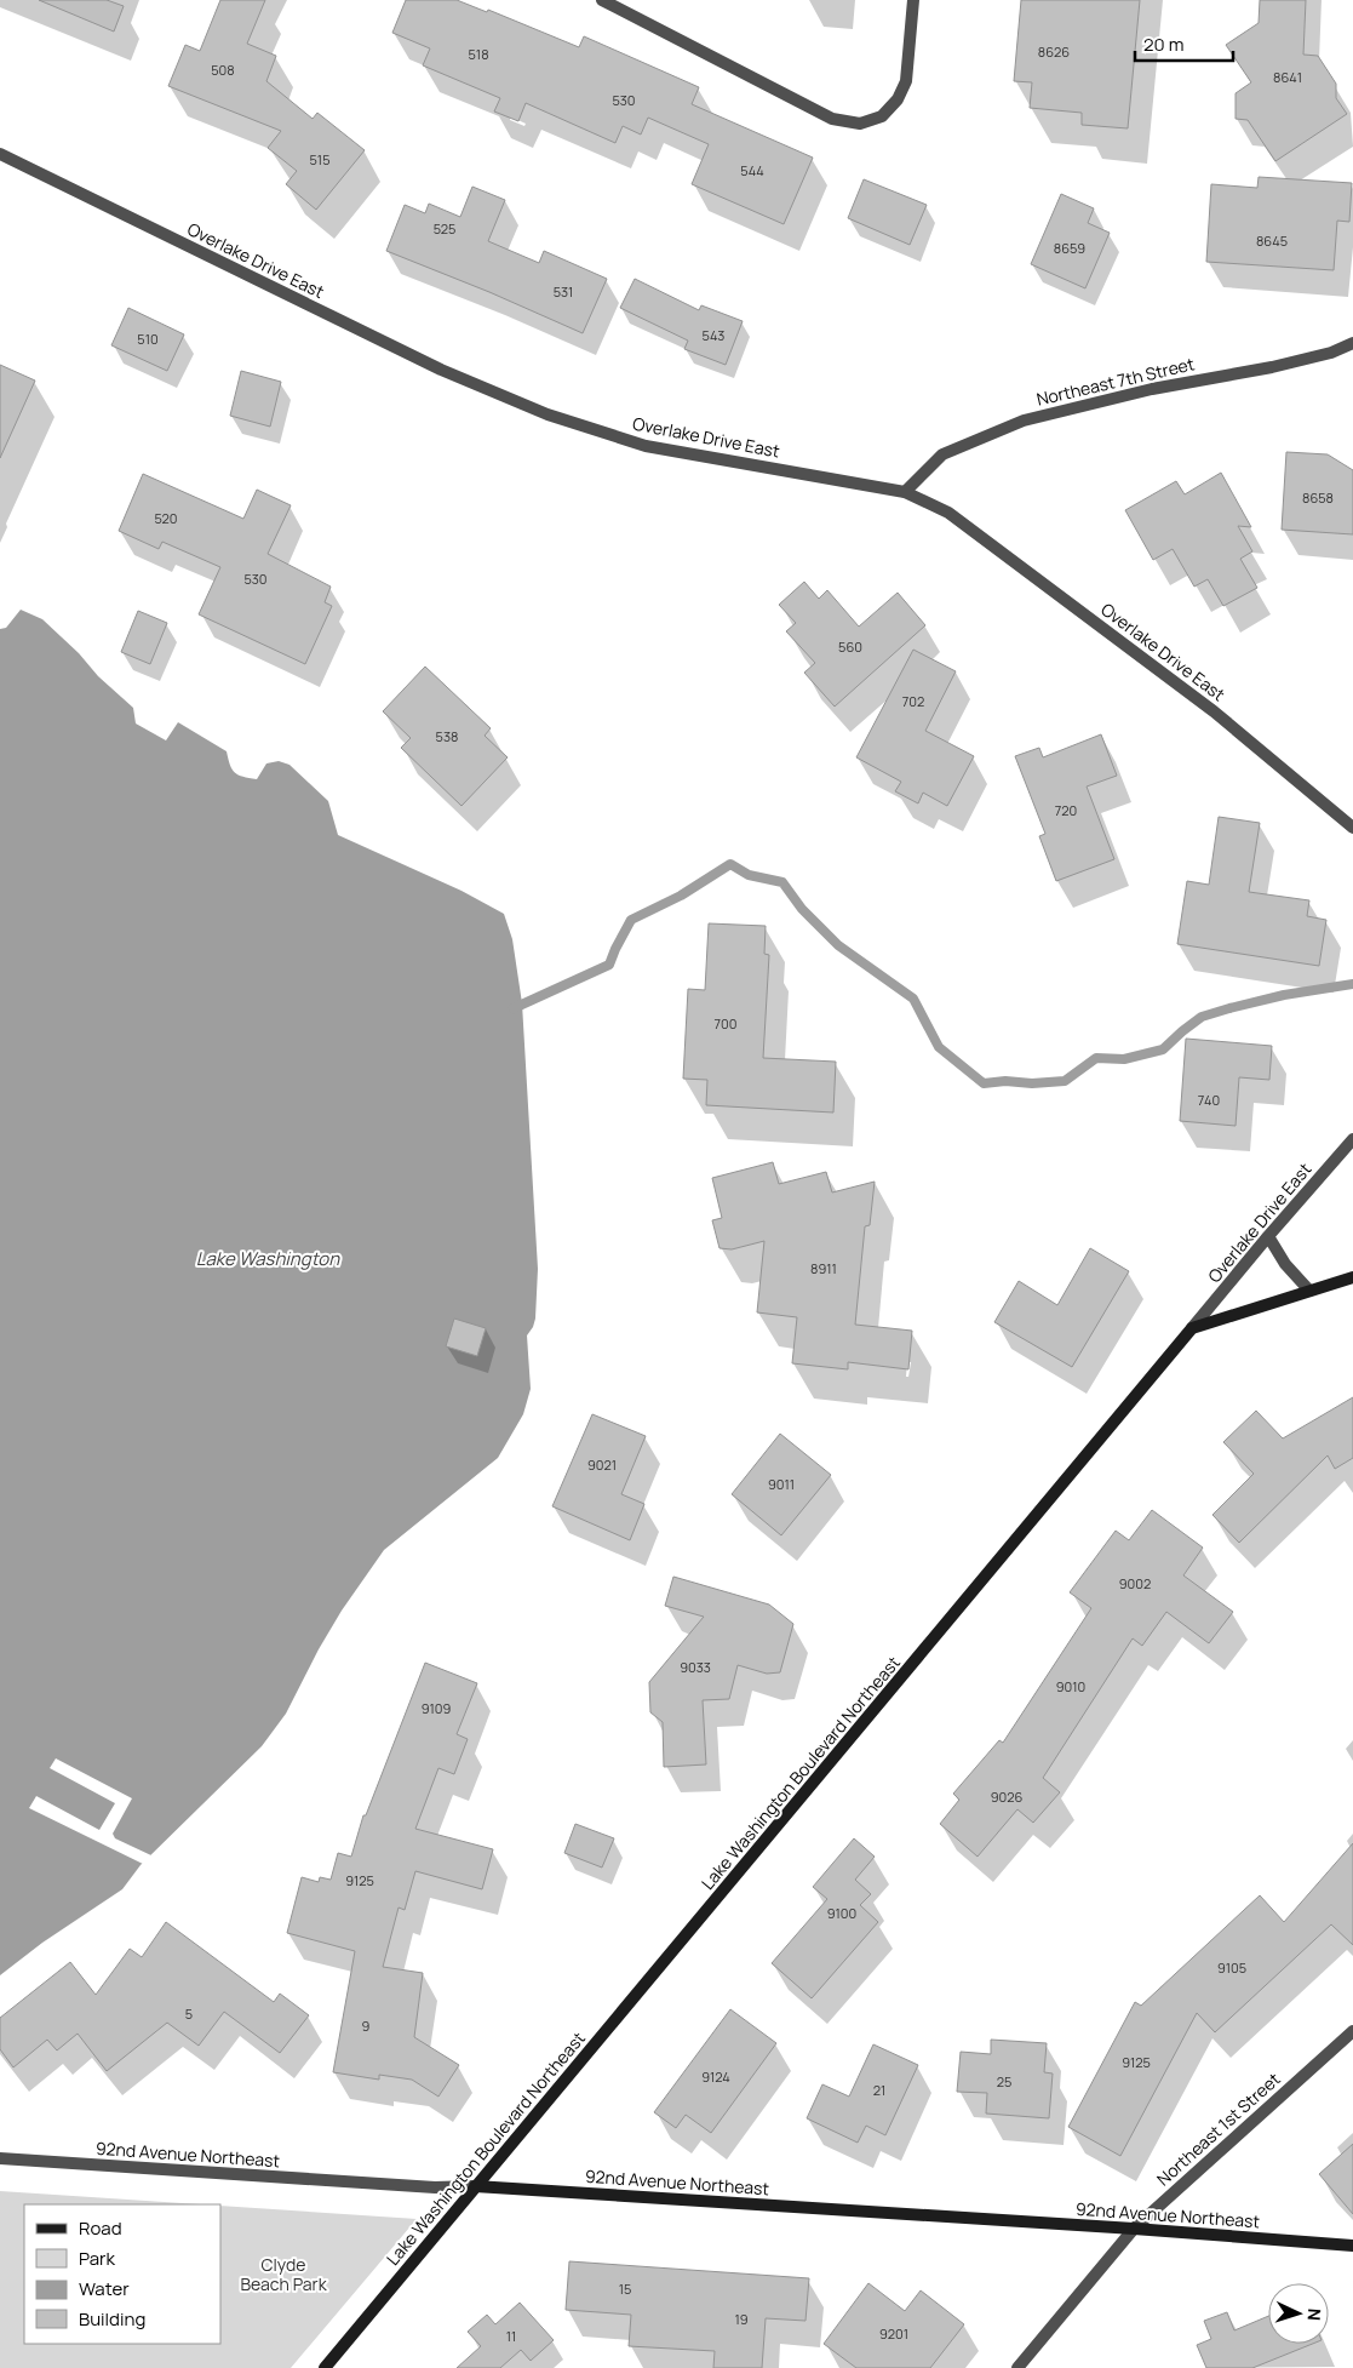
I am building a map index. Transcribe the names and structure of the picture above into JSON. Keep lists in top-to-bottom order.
{
  "streets": {
    "main road": ["Lake Washington Boulevard Northeast", "92nd Avenue Northeast"],
    "street": ["Overlake Drive East", "Northeast 7th Street", "Northeast 1st Street"]
  },
  "crossings": [
    ["Overlake Drive East", "Northeast 7th Street"],
    ["Overlake Drive East", "Lake Washington Boulevard Northeast"],
    ["Lake Washington Boulevard Northeast", "92nd Avenue Northeast"],
    ["Northeast 1st Street", "92nd Avenue Northeast"]
  ],
  "water": ["Lake Washington"],
  "parks": ["Clyde Beach Park"],
  "house_numbers": [
    "8626",
    "518",
    "508",
    "8641",
    "530",
    "515",
    "544",
    "525",
    "8645",
    "8659",
    "531",
    "543",
    "510",
    "8658",
    "520",
    "530",
    "560",
    "702",
    "538",
    "720",
    "700",
    "740",
    "8911",
    "9021",
    "9011",
    "9002",
    "9033",
    "9010",
    "9109",
    "9026",
    "9125",
    "9100",
    "9105",
    "5",
    "9",
    "9125",
    "9124",
    "25",
    "21",
    "15",
    "19",
    "9201",
    "11"
  ],
  "legend": [
    "Road",
    "Park",
    "Water",
    "Building"
  ],
  "scale_bar": "20 m",
  "north": "right"
}
